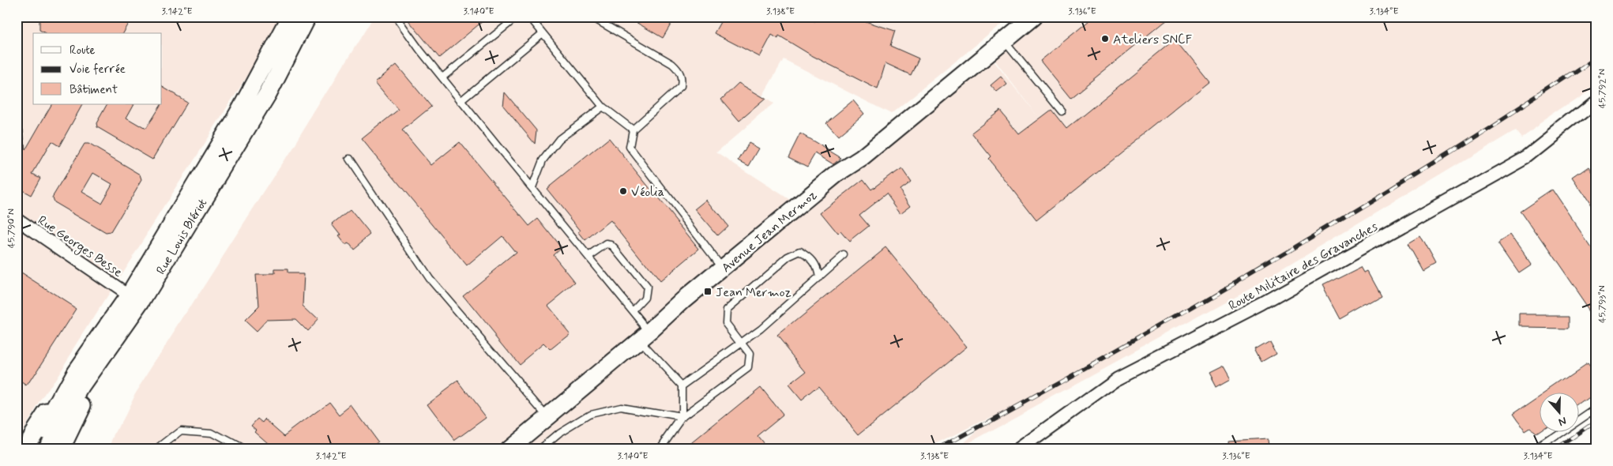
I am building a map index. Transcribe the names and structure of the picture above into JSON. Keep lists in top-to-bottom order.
{
  "streets": {
    "main road": ["Avenue Jean Mermoz", "Rue Louis Blériot"],
    "street": ["Rue Georges Besse", "Route Militaire des Gravanches"]
  },
  "crossings": [
    ["Rue Louis Blériot", "Rue Georges Besse"]
  ],
  "places": {
    "other": ["Ateliers SNCF", "Véolia"],
    "transit": ["Jean Mermoz"]
  },
  "legend": ["Route", "Voie ferrée", "Bâtiment"],
  "north": "bottom",
  "coordinates": [
    "3.142°E",
    "3.140°E",
    "3.138°E",
    "3.136°E",
    "3.134°E",
    "45.792°N",
    "45.790°N",
    "45.793°N"
  ]
}
